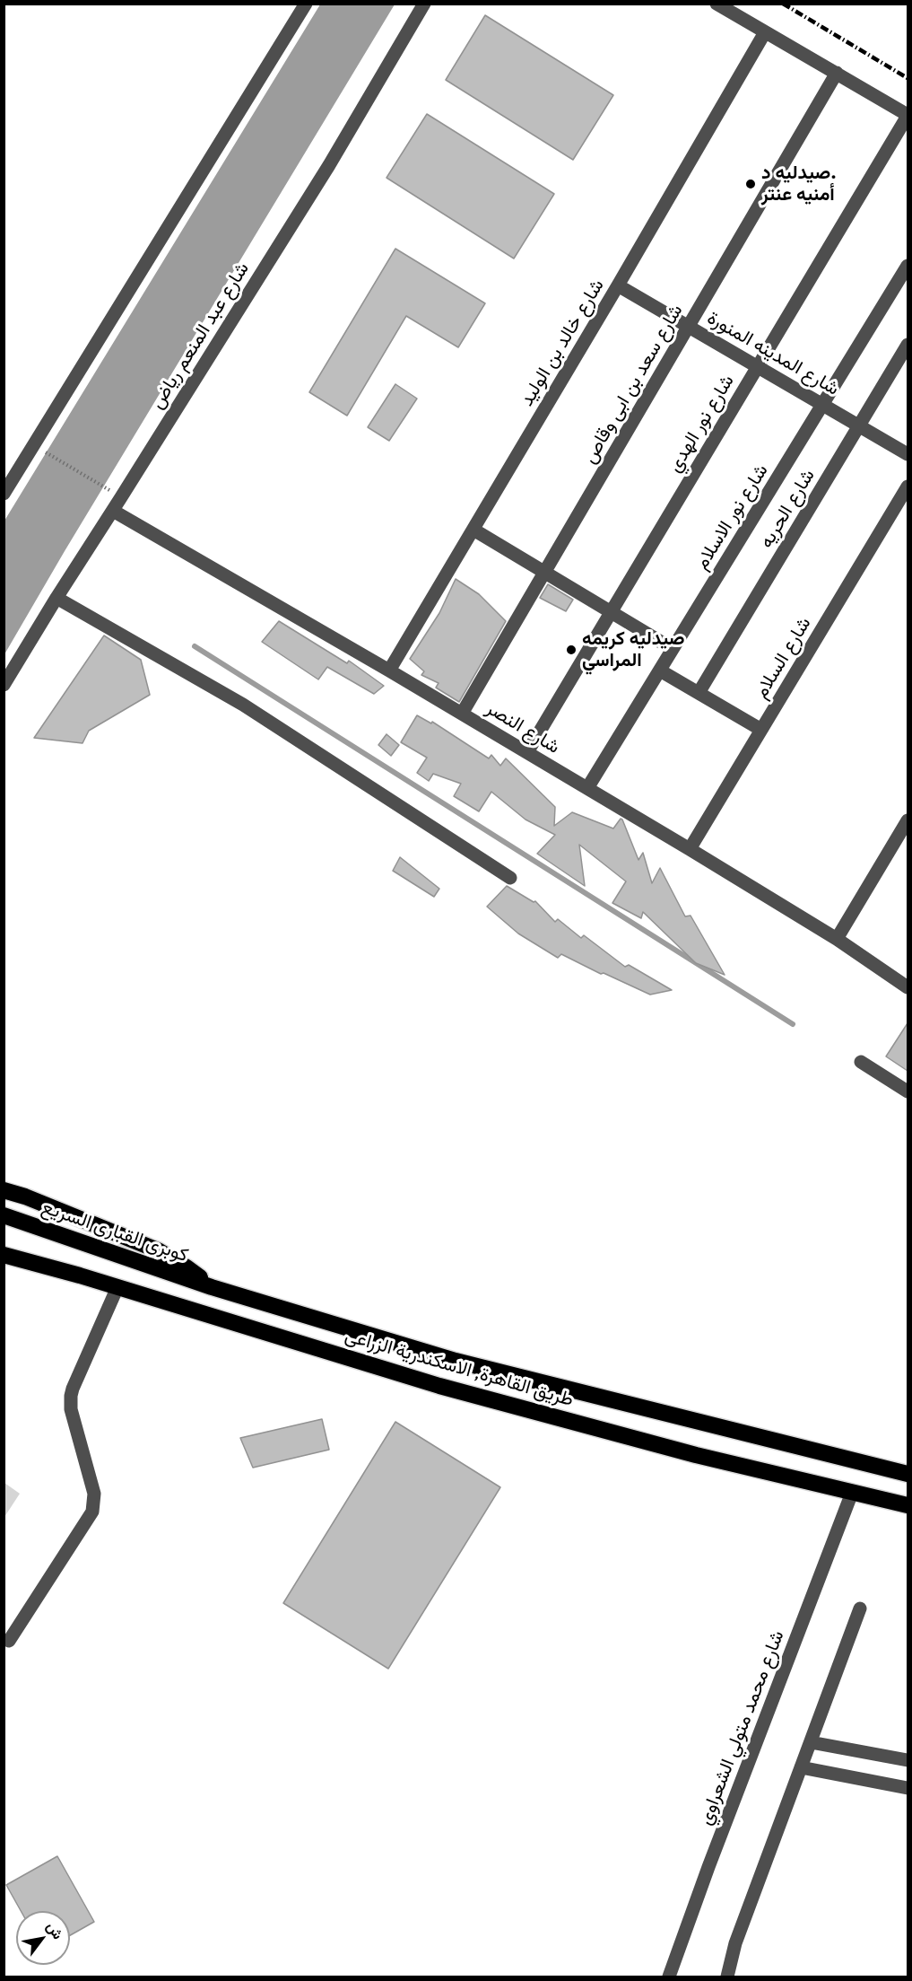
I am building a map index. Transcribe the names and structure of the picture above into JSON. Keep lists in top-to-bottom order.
{
  "streets": {
    "highway": ["كوبرى القبارى السريع", "طريق القاهرة, الاسكندرية الزراعى"],
    "street": [
      "شارع عبد المنعم رياض",
      "شارع خالد بن الوليد",
      "شارع المدينه المنورة",
      "شارع سعد بن ابى وقاص",
      "شارع نور الهدي",
      "شارع الحريه",
      "شارع نور الاسلام",
      "شارع السلام",
      "شارع النصر",
      "شارع محمد متولي الشعراوي"
    ]
  },
  "crossings": [
    ["شارع عبد المنعم رياض", "شارع النصر"],
    ["شارع خالد بن الوليد", "شارع المدينه المنورة"],
    ["شارع خالد بن الوليد", "شارع النصر"],
    ["شارع المدينه المنورة", "شارع سعد بن ابى وقاص"],
    ["شارع المدينه المنورة", "شارع نور الهدي"],
    ["شارع المدينه المنورة", "شارع الحريه"],
    ["شارع المدينه المنورة", "شارع نور الاسلام"],
    ["شارع سعد بن ابى وقاص", "شارع النصر"],
    ["شارع نور الهدي", "شارع النصر"],
    ["شارع نور الاسلام", "شارع النصر"],
    ["شارع السلام", "شارع النصر"],
    ["كوبرى القبارى السريع", "طريق القاهرة, الاسكندرية الزراعى"],
    ["طريق القاهرة, الاسكندرية الزراعى", "شارع محمد متولي الشعراوي"]
  ],
  "places": ["صيدليه د. أمنيه عنتر", "صيدليه كريمه المراسي"],
  "north": "top right"
}
